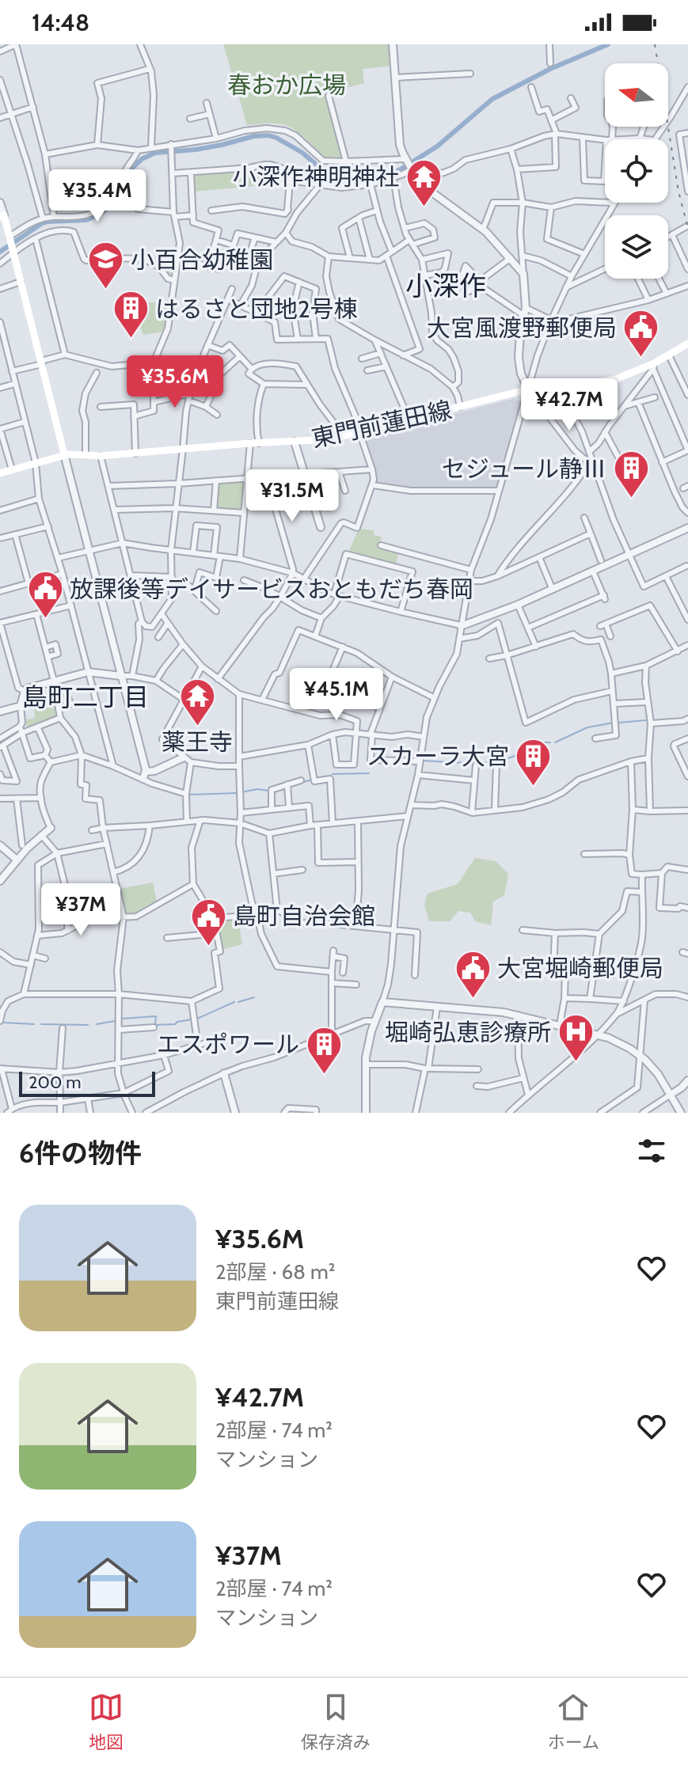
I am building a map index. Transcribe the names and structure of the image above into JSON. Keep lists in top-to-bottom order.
{
  "streets": {
    "main road": ["東門前蓮田線"]
  },
  "districts": ["小深作", "島町二丁目"],
  "parks": ["春おか広場"],
  "places": {
    "temple": ["小深作神明神社", "薬王寺"],
    "school or university": ["小百合幼稚園"],
    "building": [
      "はるさと団地2号棟",
      "セジュール静Ⅲ",
      "スカーラ大宮",
      "エスポワール"
    ],
    "public building": [
      "大宮風渡野郵便局",
      "放課後等デイサービスおともだち春岡",
      "島町自治会館",
      "大宮堀崎郵便局"
    ],
    "hospital": ["堀崎弘恵診療所"]
  },
  "scale_bar": "200 m",
  "north": "left",
  "page": {
    "status": "14:48",
    "price": [
      "¥35.4M",
      "¥35.6M",
      "¥42.7M",
      "¥31.5M",
      "¥45.1M",
      "¥37M"
    ],
    "scale": "200 m",
    "heading": "6件の物件",
    "list": [
      {
        "name": "¥35.6M",
        "note": "2部屋 · 68 m² · 東門前蓮田線"
      },
      {
        "name": "¥42.7M",
        "note": "2部屋 · 74 m² · マンション"
      },
      {
        "name": "¥37M",
        "note": "2部屋 · 74 m² · マンション"
      }
    ],
    "tabs": ["地図", "保存済み", "ホーム"]
  }
}
